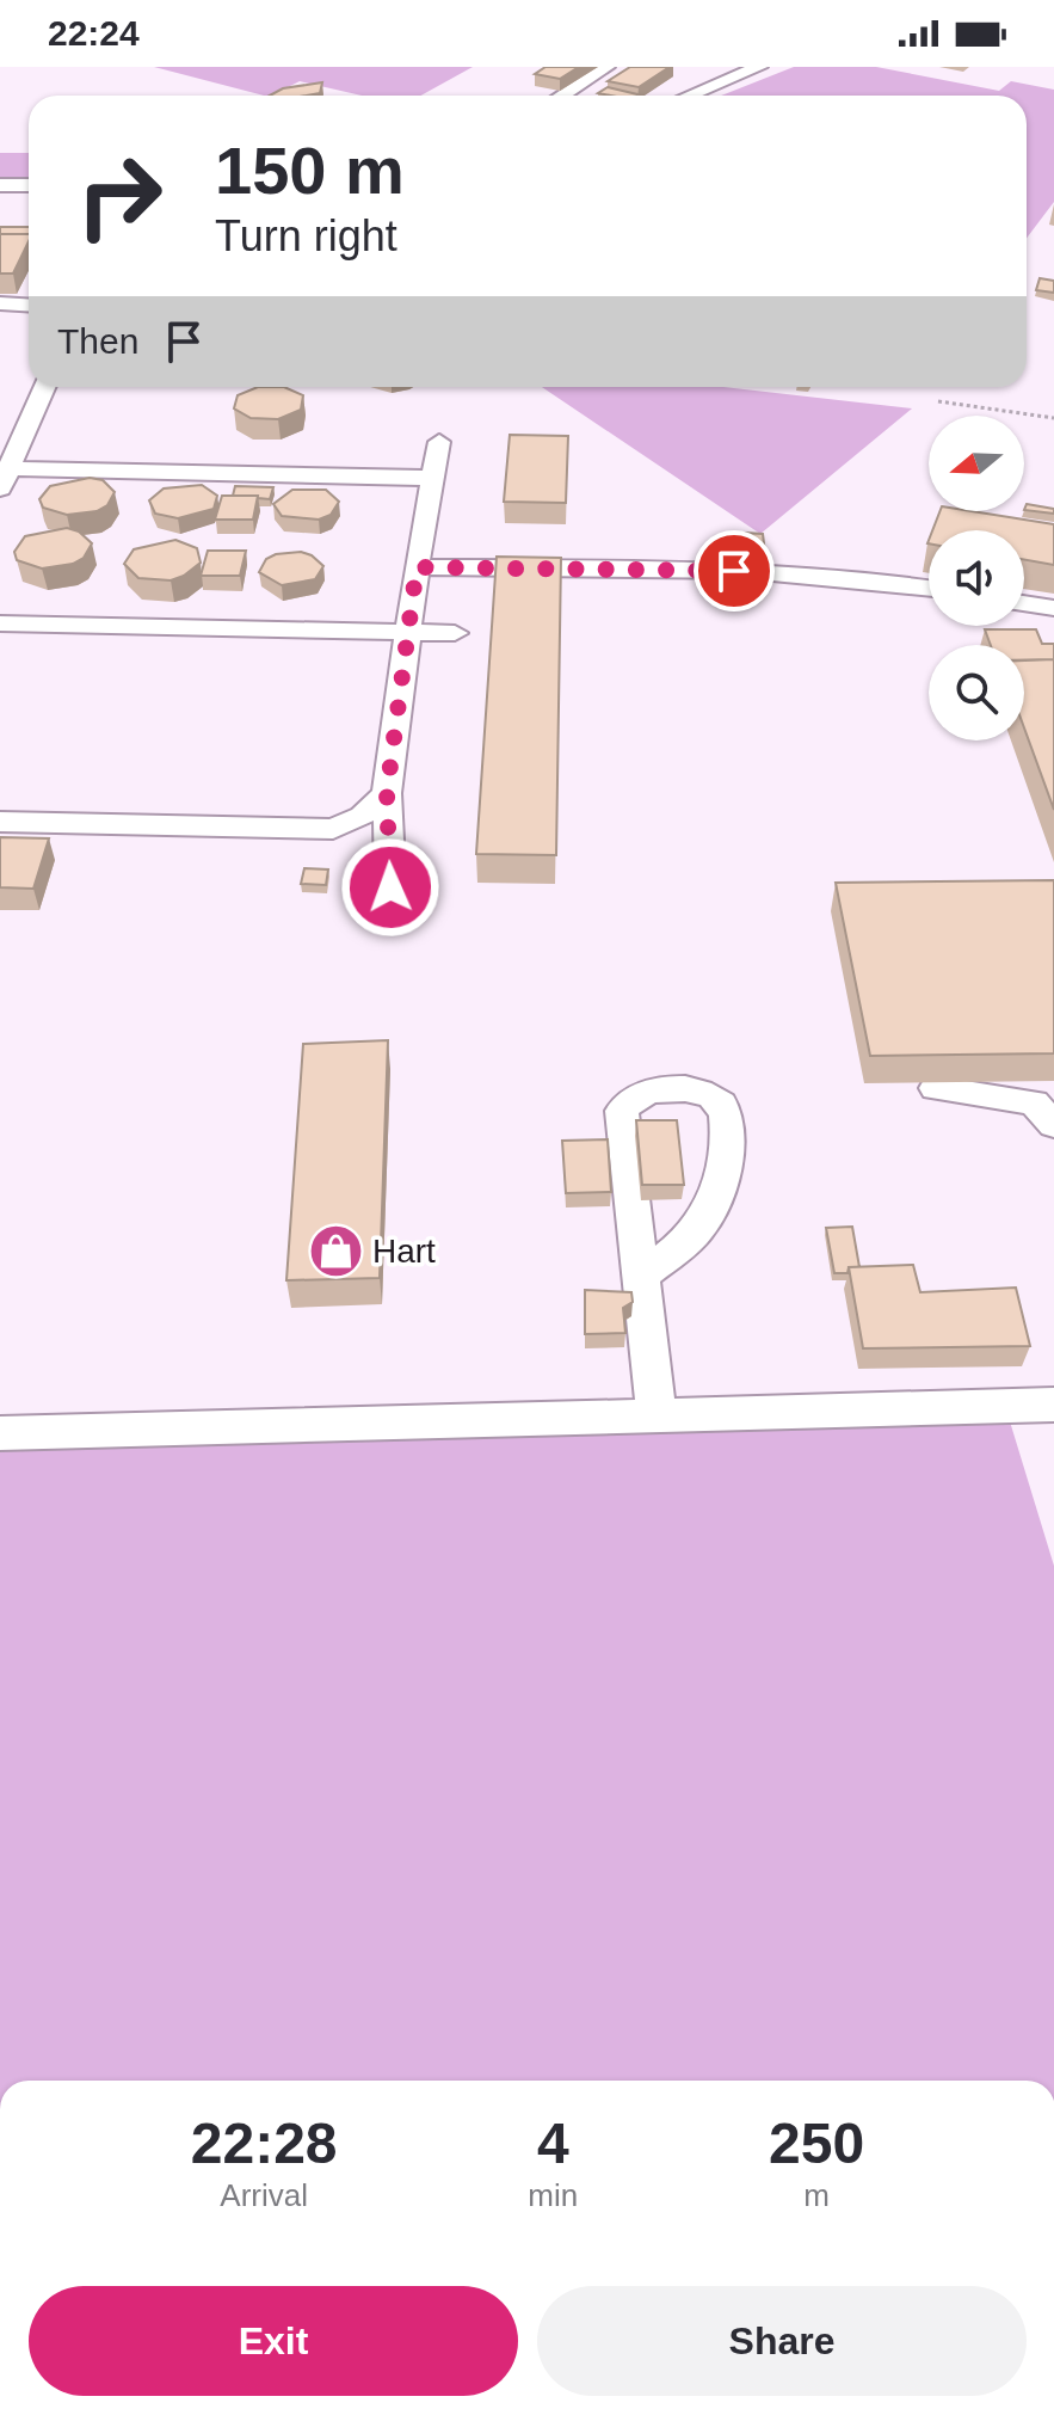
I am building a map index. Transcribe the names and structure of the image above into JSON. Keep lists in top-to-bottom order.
{
  "places": {
    "shop": ["Hart"]
  },
  "north": "left",
  "page": {
    "status": "22:24",
    "turn": ["150 m", "Turn right"],
    "then": "Then",
    "eta": [
      "22:28",
      "Arrival",
      "4",
      "min",
      "250",
      "m"
    ],
    "buttons": ["Exit", "Share"]
  }
}
